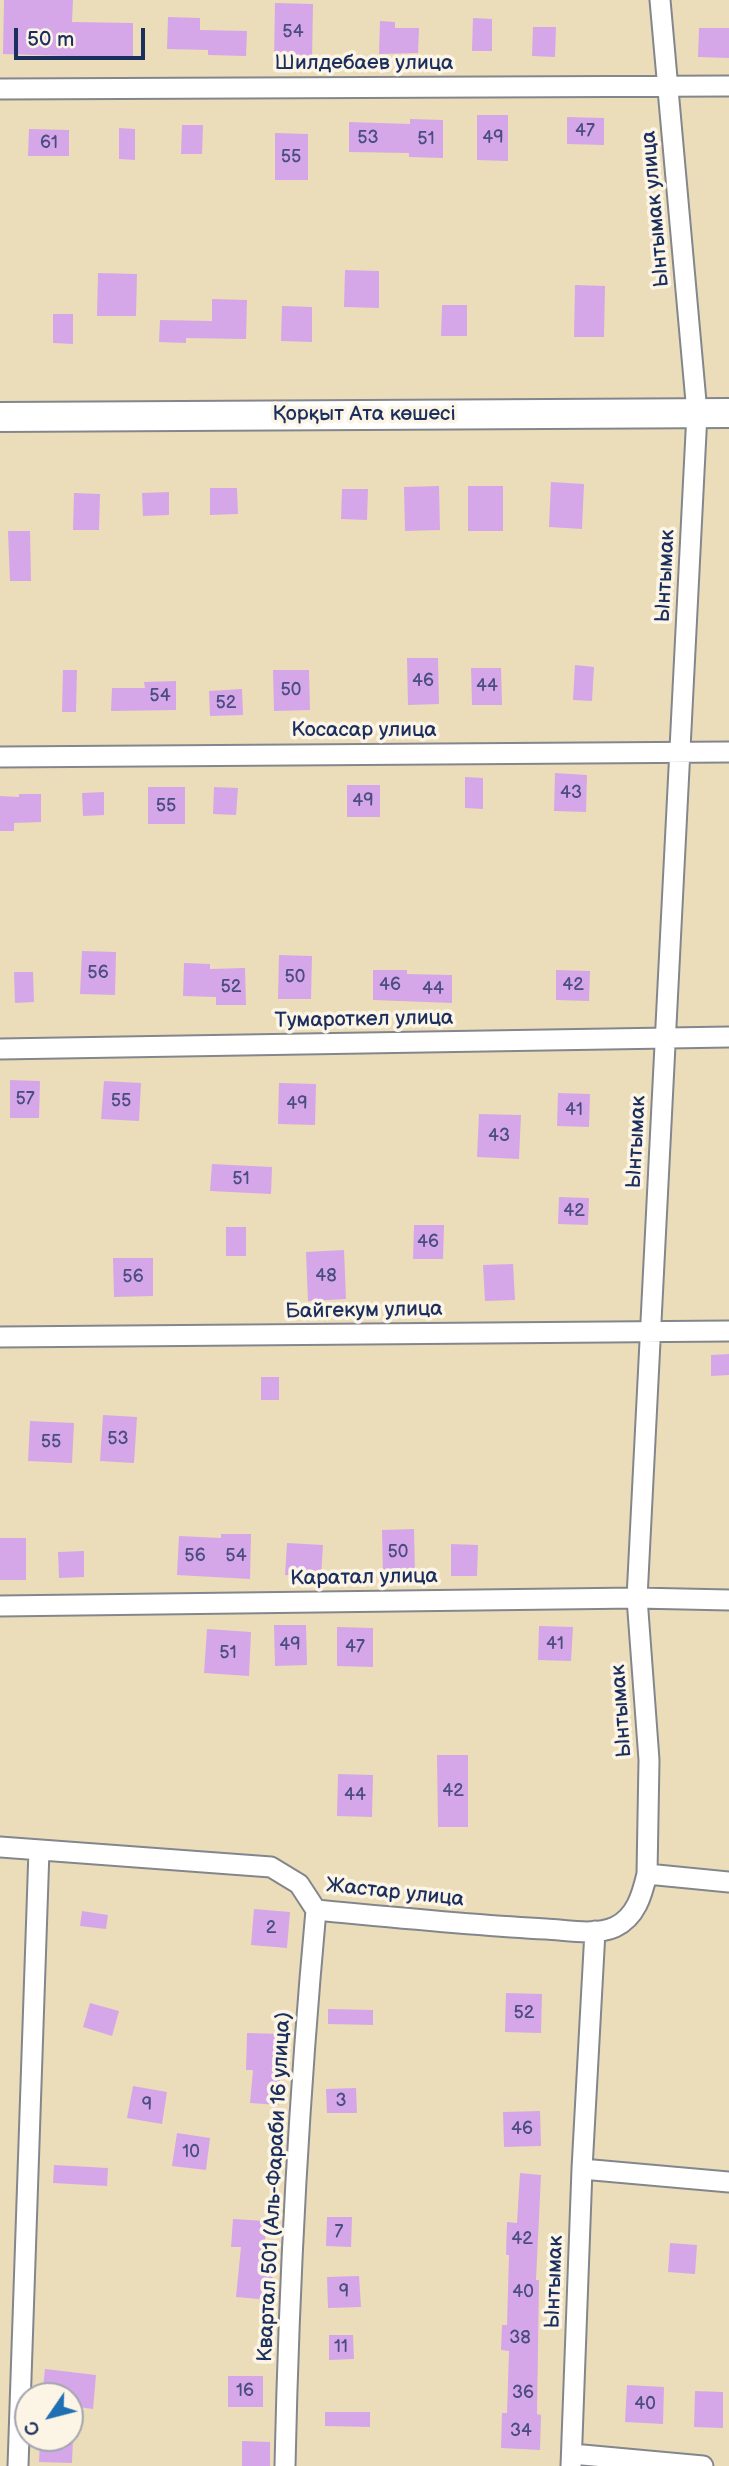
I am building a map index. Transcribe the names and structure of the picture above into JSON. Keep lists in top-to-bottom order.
{
  "streets": {
    "main road": ["Қорқыт Ата көшесі"],
    "street": [
      "Шилдебаев улица",
      "Ынтымак улица",
      "Ынтымак",
      "Косасар улица",
      "Тумароткел улица",
      "Байгекум улица",
      "Каратал улица",
      "Жастар улица",
      "Квартал 501 (Аль-Фараби 16 улица)"
    ]
  },
  "crossings": [
    ["Шилдебаев улица", "Ынтымак улица"],
    ["Ынтымак улица", "Қорқыт Ата көшесі"],
    ["Ынтымак улица", "Ынтымак"],
    ["Қорқыт Ата көшесі", "Ынтымак"],
    ["Ынтымак", "Косасар улица"],
    ["Ынтымак", "Тумароткел улица"],
    ["Ынтымак", "Байгекум улица"],
    ["Ынтымак", "Каратал улица"],
    ["Ынтымак", "Жастар улица"],
    ["Жастар улица", "Квартал 501 (Аль-Фараби 16 улица)"]
  ],
  "house_numbers": [
    "54",
    "47",
    "53",
    "49",
    "51",
    "61",
    "55",
    "46",
    "44",
    "50",
    "54",
    "52",
    "43",
    "49",
    "55",
    "56",
    "50",
    "46",
    "42",
    "52",
    "44",
    "57",
    "55",
    "49",
    "41",
    "43",
    "51",
    "42",
    "46",
    "48",
    "56",
    "53",
    "55",
    "50",
    "56",
    "54",
    "41",
    "49",
    "47",
    "51",
    "42",
    "44",
    "2",
    "52",
    "3",
    "9",
    "46",
    "10",
    "7",
    "42",
    "9",
    "40",
    "38",
    "11",
    "16",
    "36",
    "40",
    "34"
  ],
  "scale_bar": "50 m",
  "north": "bottom left"
}
